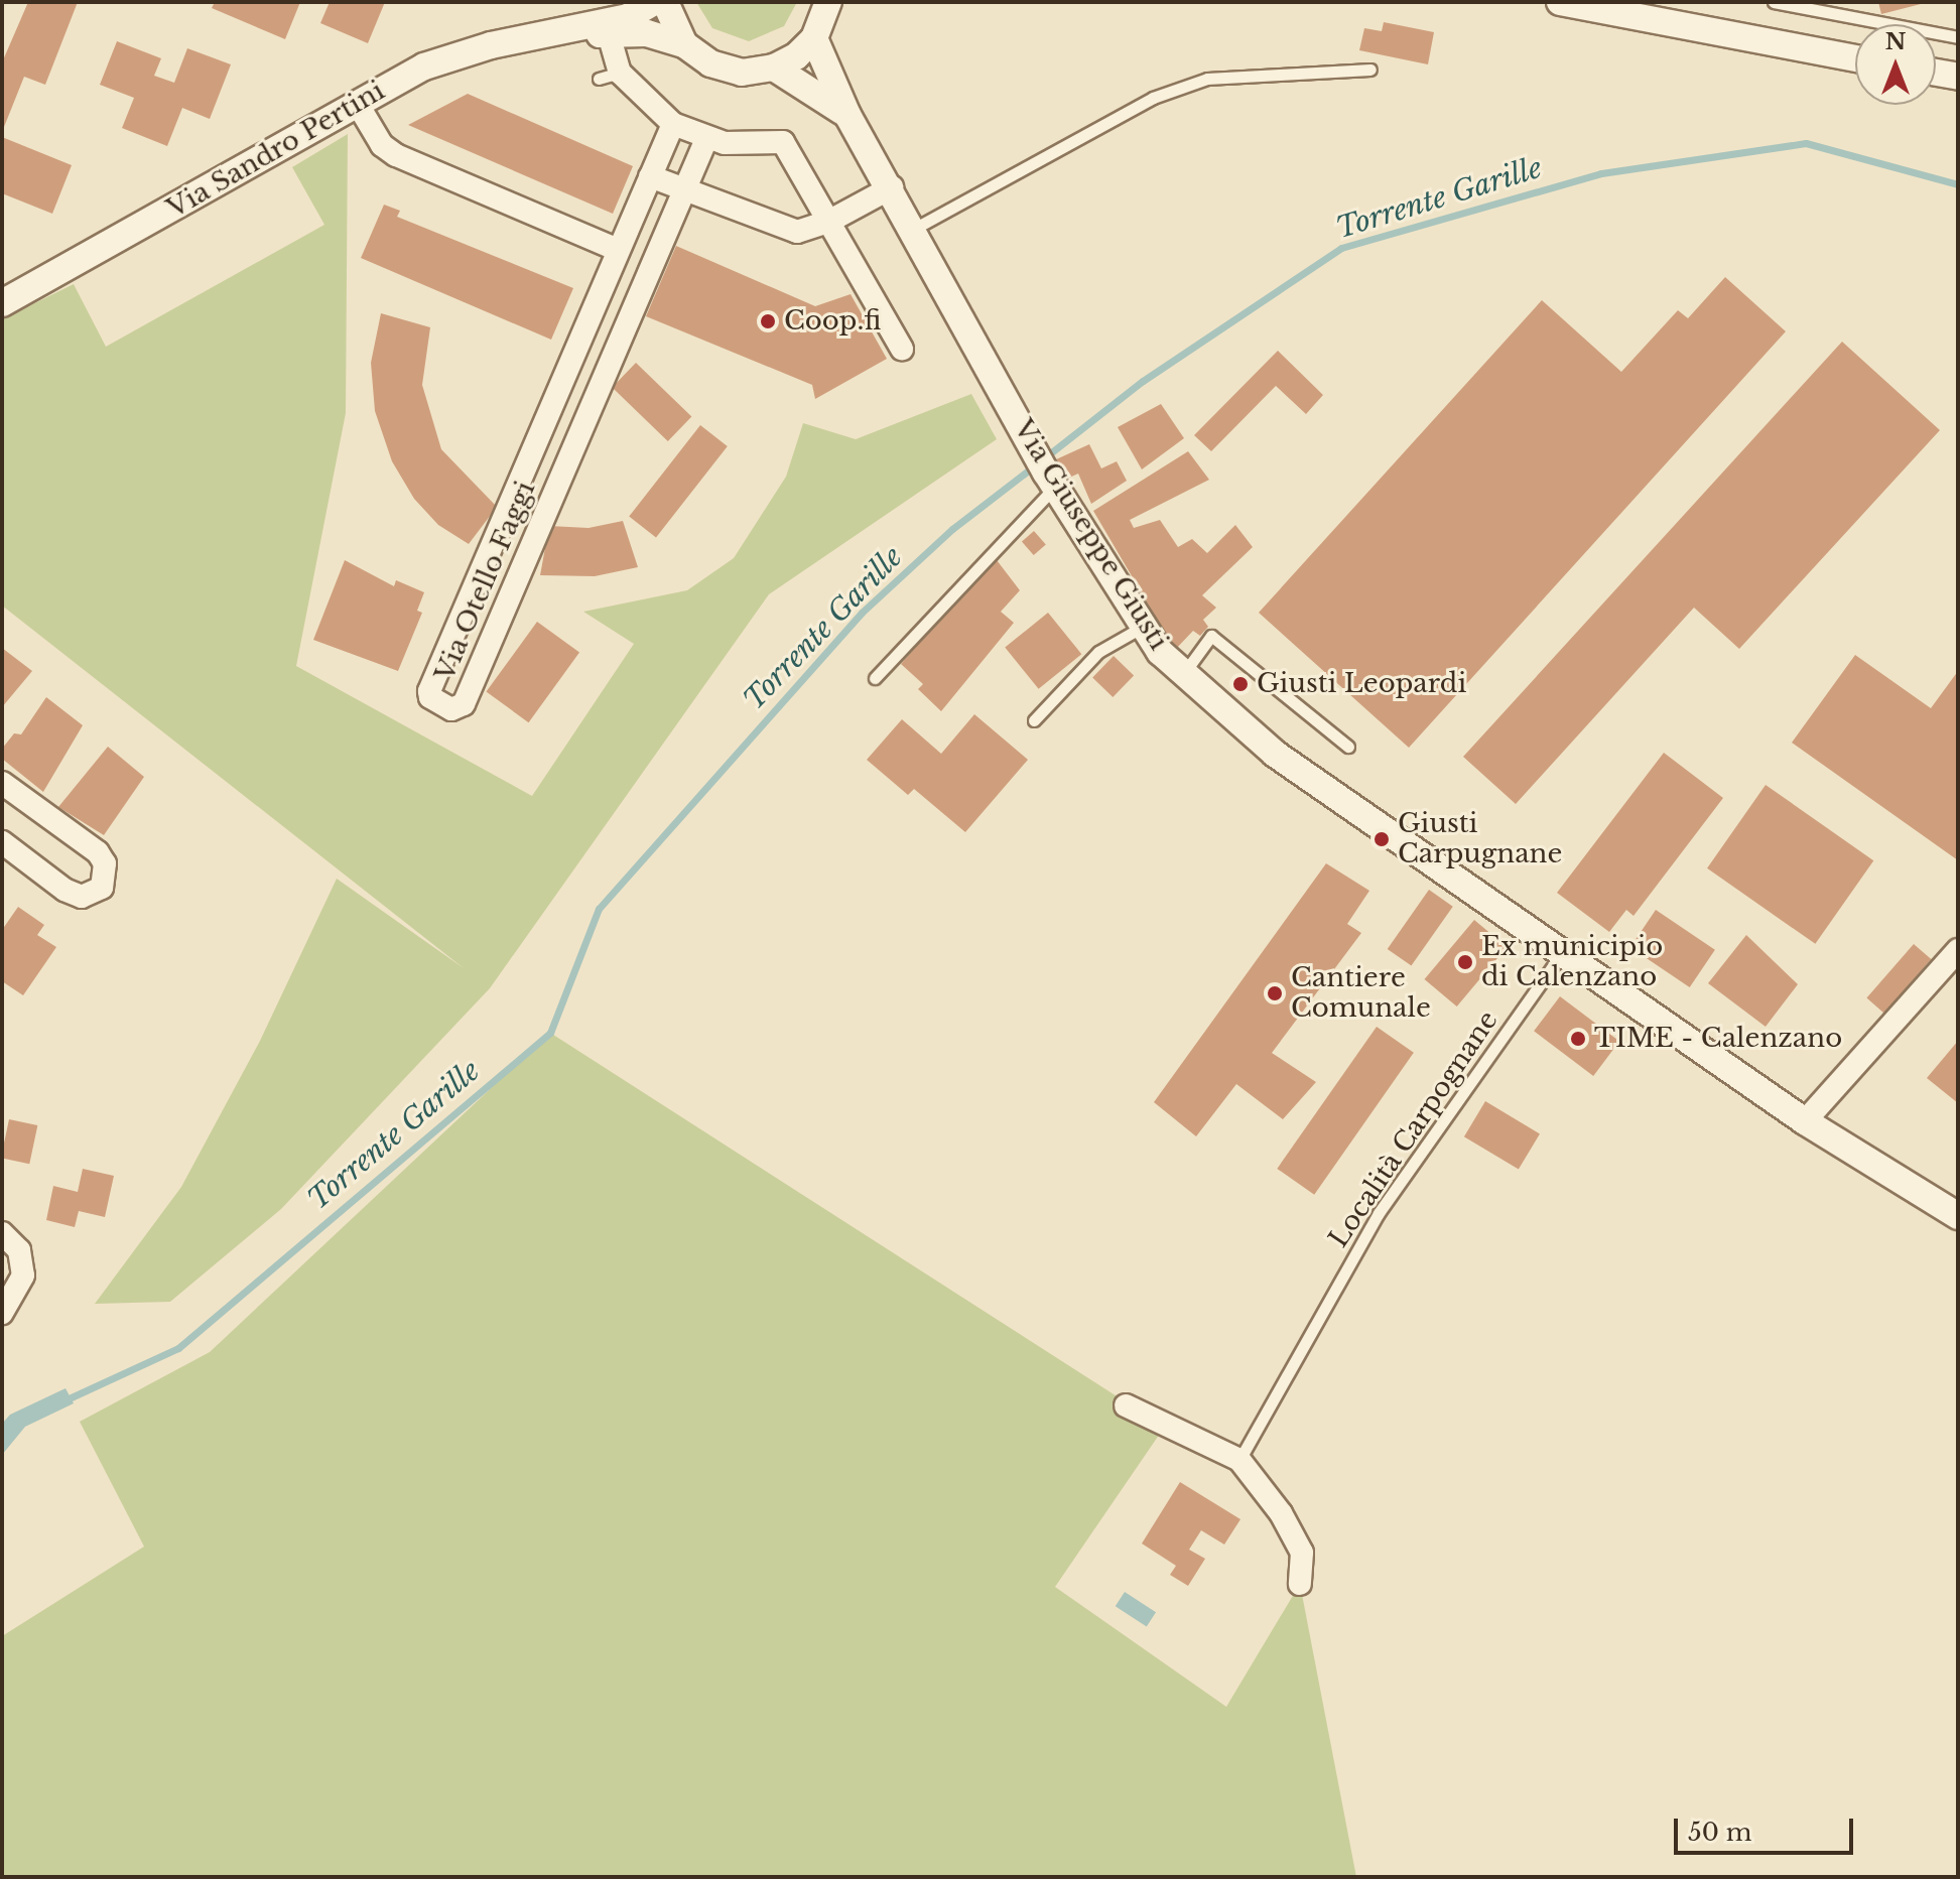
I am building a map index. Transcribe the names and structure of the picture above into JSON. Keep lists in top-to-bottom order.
{
  "streets": {
    "street": ["Via Sandro Pertini", "Via Giuseppe Giusti", "Via Otello Faggi"],
    "lane": ["Località Carpognane"]
  },
  "crossings": [
    ["Via Giuseppe Giusti", "Località Carpognane"]
  ],
  "water": ["Torrente Garille"],
  "places": [
    "Coop.fi",
    "Giusti Leopardi",
    "Giusti Carpugnane",
    "Ex municipio di Calenzano",
    "Cantiere Comunale",
    "TIME - Calenzano"
  ],
  "scale_bar": "50 m",
  "north": "top"
}
